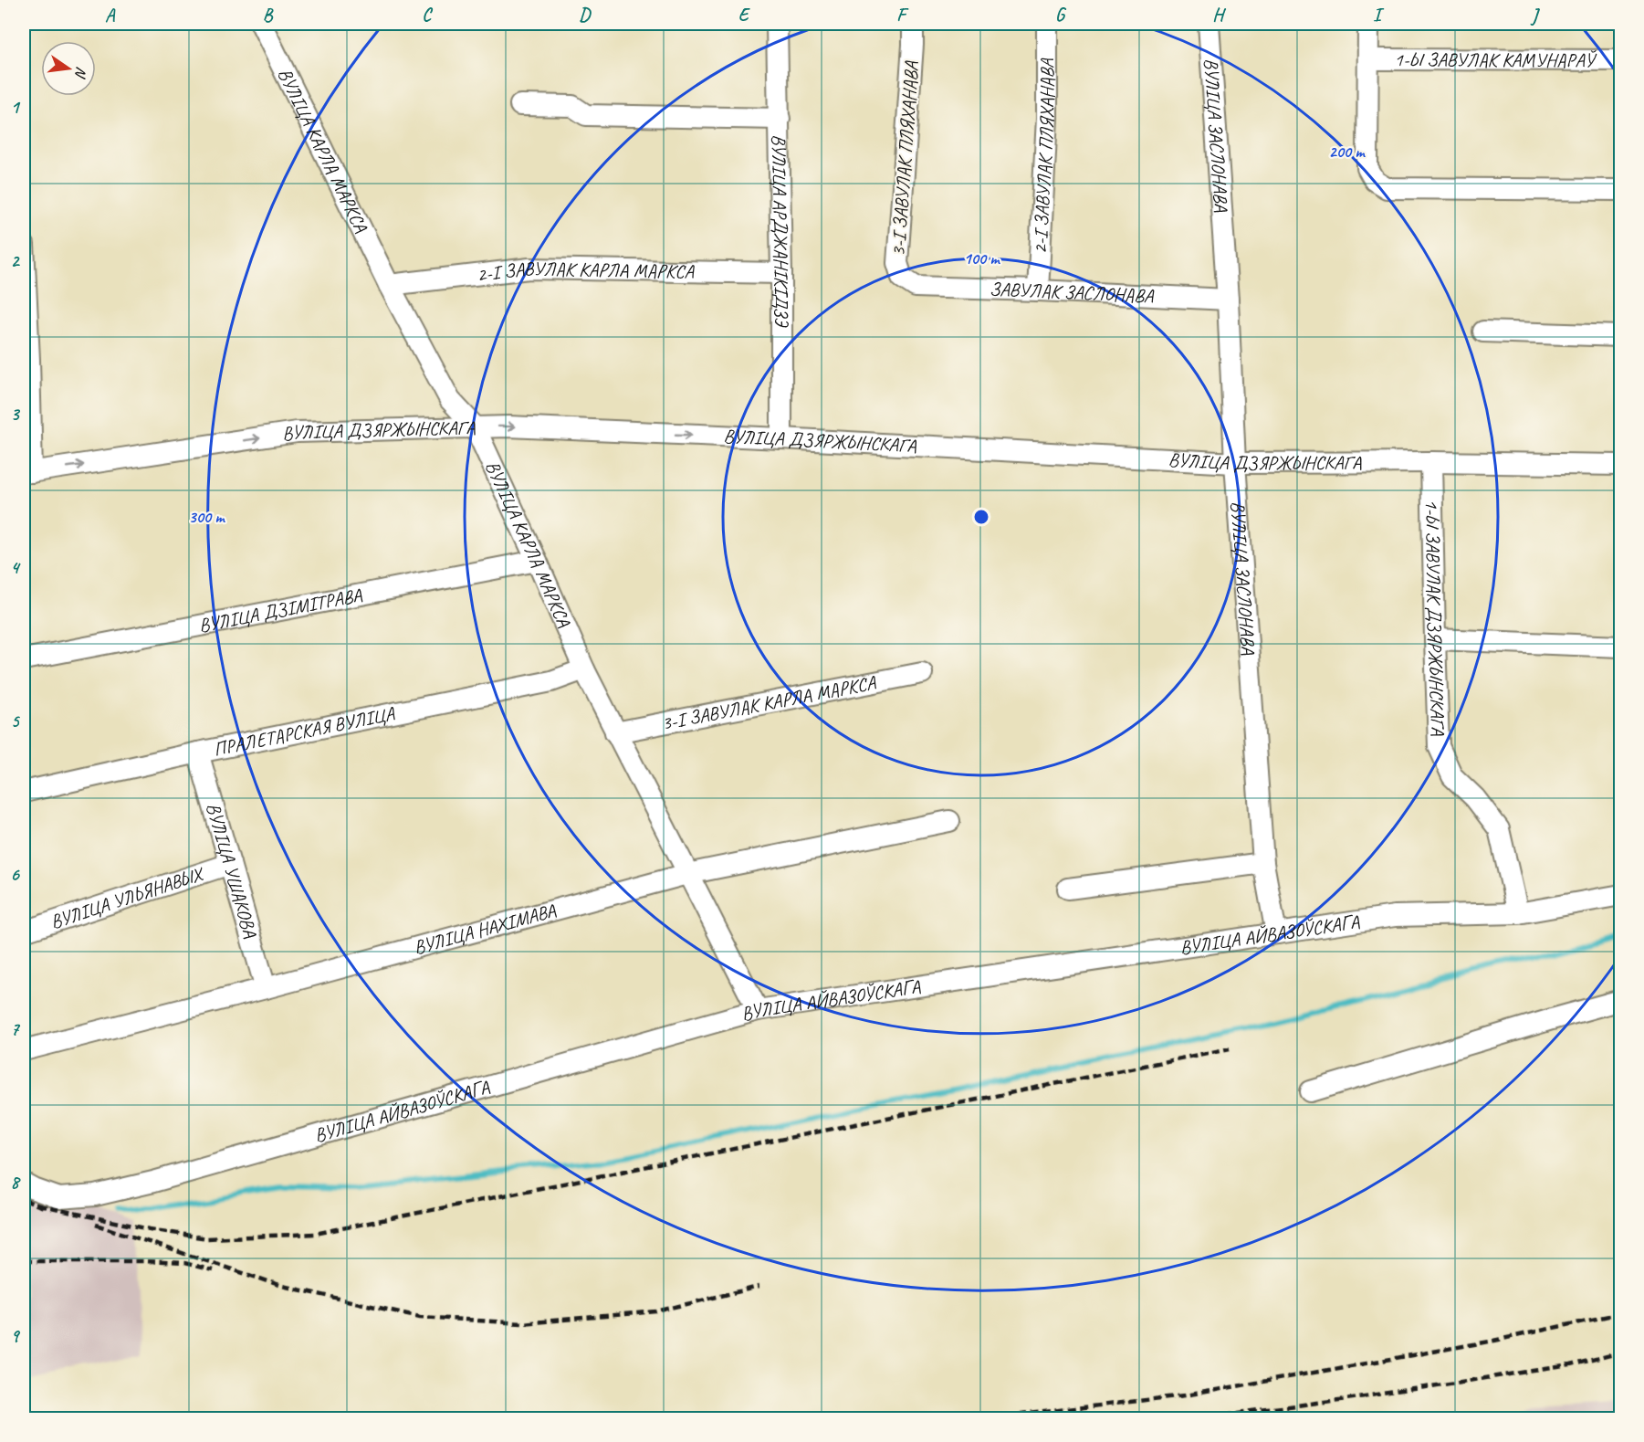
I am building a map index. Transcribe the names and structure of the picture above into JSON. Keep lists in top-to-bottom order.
{
  "streets": {
    "street": [
      "1-Ы ЗАВУЛАК КАМУНАРАЎ",
      "ВУЛІЦА ЗАСЛОНАВА",
      "ВУЛІЦА КАРЛА МАРКСА",
      "2-І ЗАВУЛАК ПЛЯХАНАВА",
      "3-І ЗАВУЛАК ПЛЯХАНАВА",
      "ВУЛІЦА АРДЖАНІКІДЗЭ",
      "2-І ЗАВУЛАК КАРЛА МАРКСА",
      "ЗАВУЛАК ЗАСЛОНАВА",
      "ВУЛІЦА ДЗЯРЖЫНСКАГА",
      "ВУЛІЦА ДЗІМІТРАВА",
      "1-Ы ЗАВУЛАК ДЗЯРЖЫНСКАГА",
      "3-І ЗАВУЛАК КАРЛА МАРКСА",
      "ПРАЛЕТАРСКАЯ ВУЛІЦА",
      "ВУЛІЦА УШАКОВА",
      "ВУЛІЦА УЛЬЯНАВЫХ",
      "ВУЛІЦА НАХІМАВА",
      "ВУЛІЦА АЙВАЗОЎСКАГА"
    ]
  },
  "crossings": [
    ["ВУЛІЦА ЗАСЛОНАВА", "ЗАВУЛАК ЗАСЛОНАВА"],
    ["ВУЛІЦА ЗАСЛОНАВА", "ВУЛІЦА ДЗЯРЖЫНСКАГА"],
    ["ВУЛІЦА ЗАСЛОНАВА", "ВУЛІЦА АЙВАЗОЎСКАГА"],
    ["ВУЛІЦА КАРЛА МАРКСА", "2-І ЗАВУЛАК КАРЛА МАРКСА"],
    ["ВУЛІЦА КАРЛА МАРКСА", "ВУЛІЦА ДЗЯРЖЫНСКАГА"],
    ["ВУЛІЦА КАРЛА МАРКСА", "ВУЛІЦА ДЗІМІТРАВА"],
    ["ВУЛІЦА КАРЛА МАРКСА", "3-І ЗАВУЛАК КАРЛА МАРКСА"],
    ["ВУЛІЦА КАРЛА МАРКСА", "ПРАЛЕТАРСКАЯ ВУЛІЦА"],
    ["ВУЛІЦА КАРЛА МАРКСА", "ВУЛІЦА НАХІМАВА"],
    ["ВУЛІЦА КАРЛА МАРКСА", "ВУЛІЦА АЙВАЗОЎСКАГА"],
    ["2-І ЗАВУЛАК ПЛЯХАНАВА", "ЗАВУЛАК ЗАСЛОНАВА"],
    ["3-І ЗАВУЛАК ПЛЯХАНАВА", "ЗАВУЛАК ЗАСЛОНАВА"],
    ["ВУЛІЦА АРДЖАНІКІДЗЭ", "2-І ЗАВУЛАК КАРЛА МАРКСА"],
    ["ВУЛІЦА АРДЖАНІКІДЗЭ", "ВУЛІЦА ДЗЯРЖЫНСКАГА"],
    ["ВУЛІЦА ДЗЯРЖЫНСКАГА", "1-Ы ЗАВУЛАК ДЗЯРЖЫНСКАГА"],
    ["1-Ы ЗАВУЛАК ДЗЯРЖЫНСКАГА", "ВУЛІЦА АЙВАЗОЎСКАГА"],
    ["ПРАЛЕТАРСКАЯ ВУЛІЦА", "ВУЛІЦА УШАКОВА"],
    ["ВУЛІЦА УШАКОВА", "ВУЛІЦА УЛЬЯНАВЫХ"],
    ["ВУЛІЦА УШАКОВА", "ВУЛІЦА НАХІМАВА"]
  ],
  "one_way": ["ВУЛІЦА ДЗЯРЖЫНСКАГА"],
  "north": "right",
  "grid": {
    "columns": [
      "A",
      "B",
      "C",
      "D",
      "E",
      "F",
      "G",
      "H",
      "I",
      "J"
    ],
    "rows": [
      "1",
      "2",
      "3",
      "4",
      "5",
      "6",
      "7",
      "8",
      "9"
    ]
  },
  "rings": ["200 m", "100 m", "300 m"]
}
